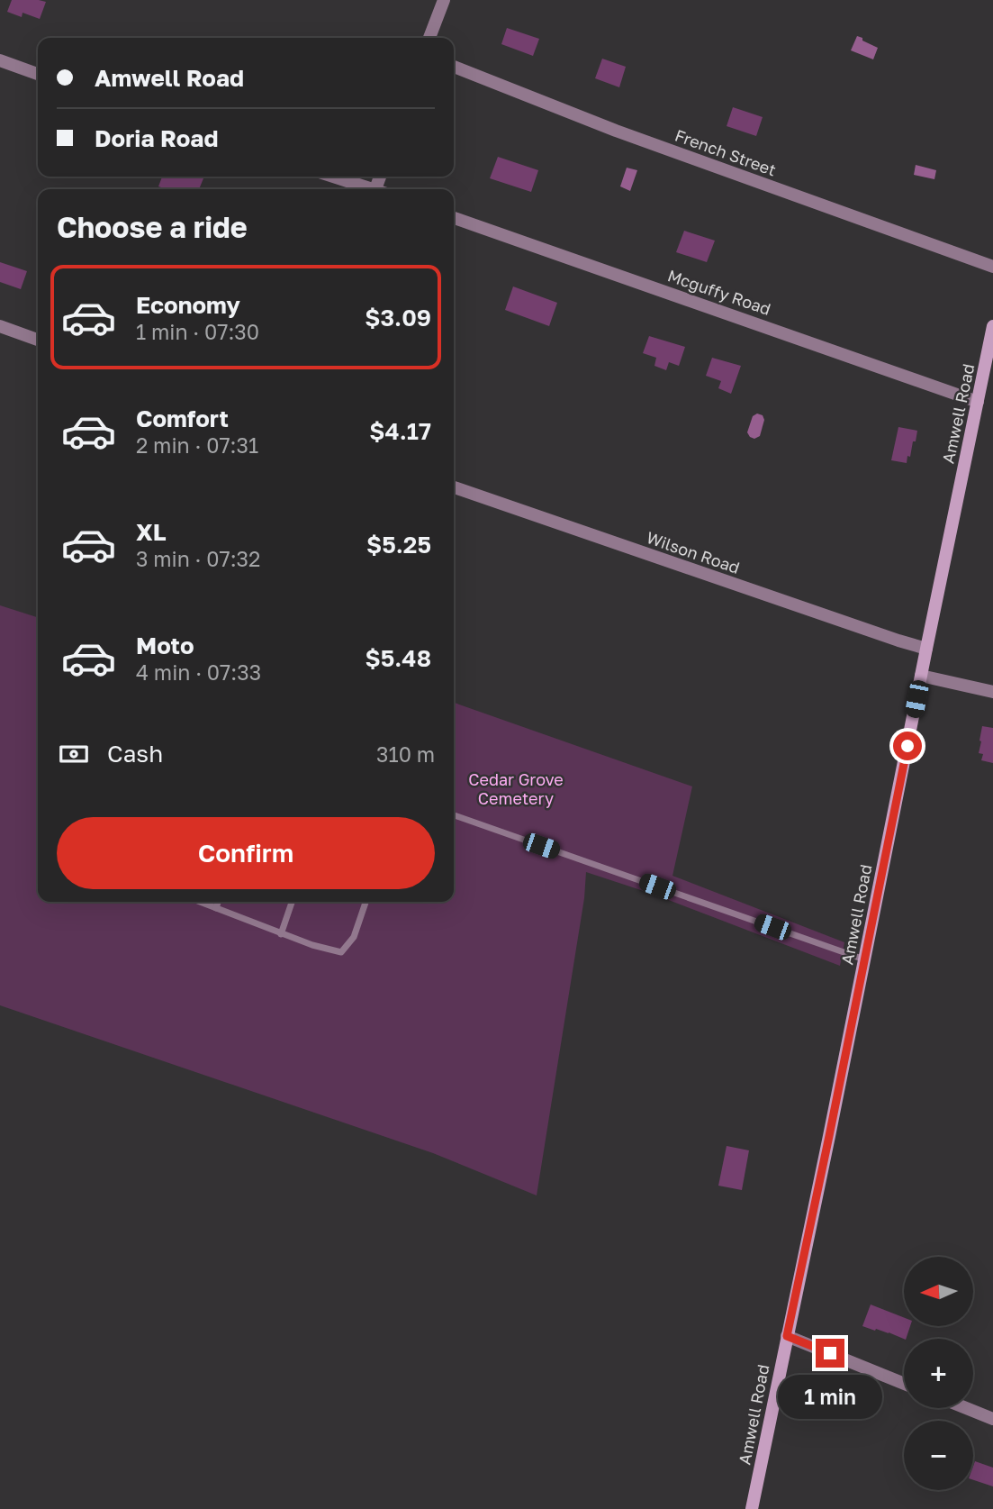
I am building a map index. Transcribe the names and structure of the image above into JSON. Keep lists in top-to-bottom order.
{
  "streets": {
    "main road": ["Amwell Road"],
    "street": ["French Street", "Mcguffy Road", "Wilson Road"]
  },
  "crossings": [
    ["Mcguffy Road", "Amwell Road"],
    ["Amwell Road", "Wilson Road"]
  ],
  "parks": ["Cedar Grove Cemetery"],
  "north": "left",
  "page": {
    "banner": ["Amwell Road", "Doria Road"],
    "heading": "Choose a ride",
    "list": [
      {
        "name": "Economy",
        "note": "1 min · 07:30",
        "value": "$3.09"
      },
      {
        "name": "Comfort",
        "note": "2 min · 07:31",
        "value": "$4.17"
      },
      {
        "name": "XL",
        "note": "3 min · 07:32",
        "value": "$5.25"
      },
      {
        "name": "Moto",
        "note": "4 min · 07:33",
        "value": "$5.48"
      }
    ],
    "pay": ["Cash", "310 m"],
    "buttons": "Confirm",
    "map_buttons": ["+", "−"],
    "bubble": "1 min"
  }
}
